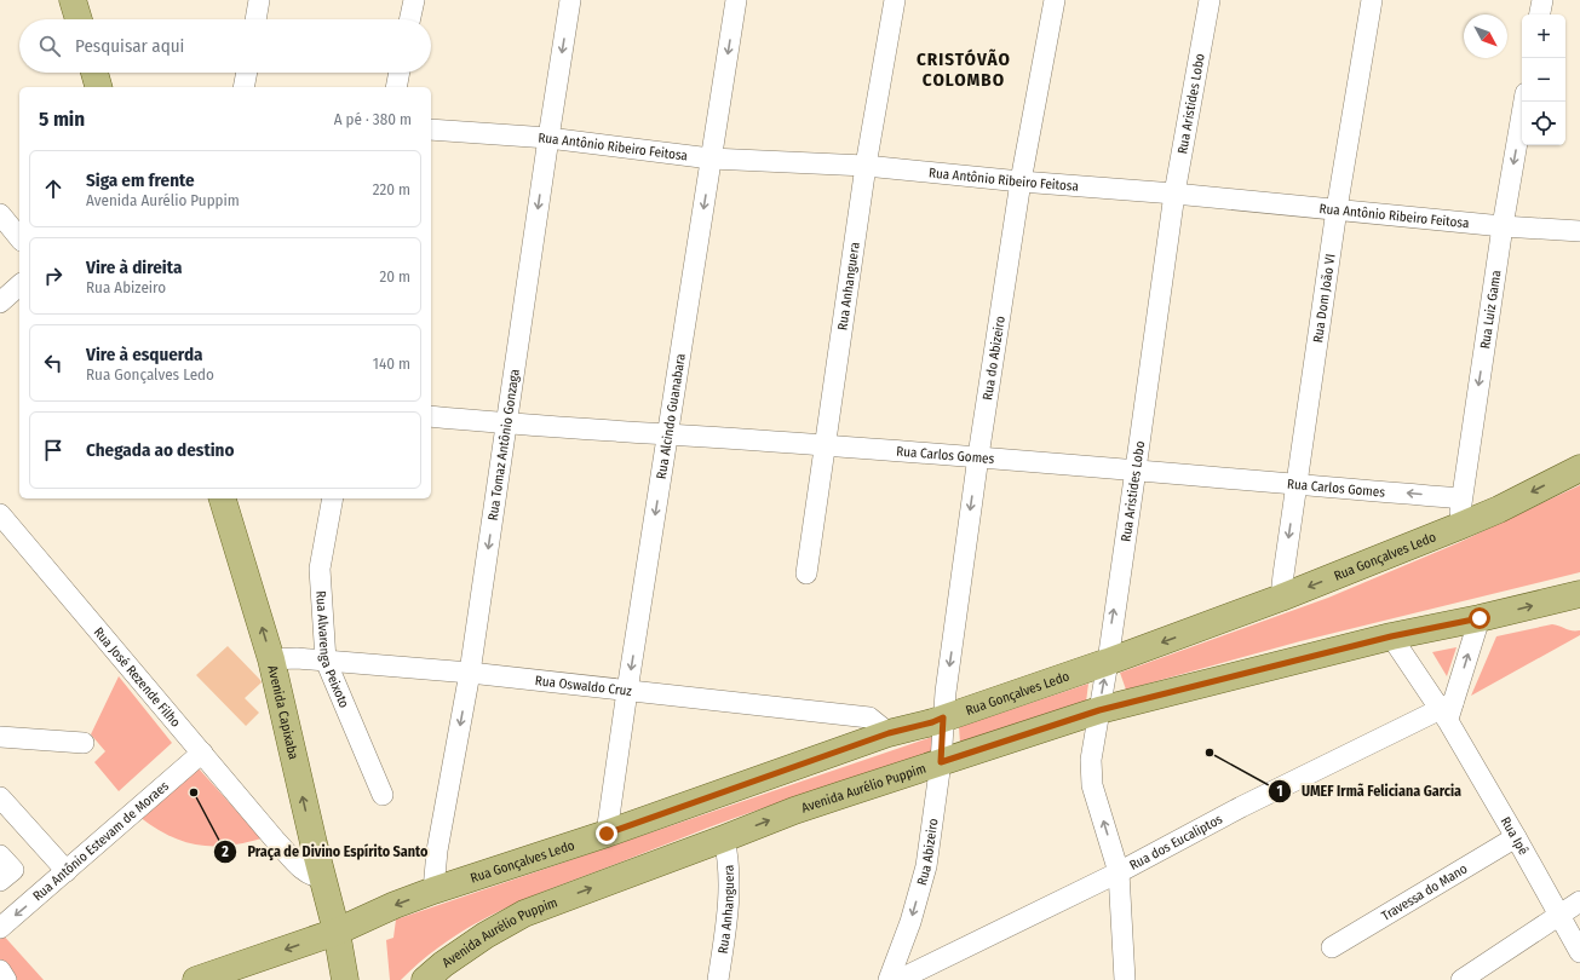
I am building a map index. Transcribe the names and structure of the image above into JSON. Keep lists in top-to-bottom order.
{
  "streets": {
    "main road": ["Rua Gonçalves Ledo", "Avenida Capixaba", "Avenida Aurélio Puppim"],
    "street": [
      "Rua Aristides Lobo",
      "Rua Antônio Ribeiro Feitosa",
      "Rua Anhanguera",
      "Rua Dom João VI",
      "Rua Luiz Gama",
      "Rua do Abizeiro",
      "Rua Alcindo Guanabara",
      "Rua Tomaz Antônio Gonzaga",
      "Rua Carlos Gomes",
      "Rua Alvarenga Peixoto",
      "Rua José Rezende Filho",
      "Rua Oswaldo Cruz",
      "Rua Ipê",
      "Rua Antônio Estevam de Moraes",
      "Rua dos Eucaliptos",
      "Rua Abizeiro",
      "Travessa do Mano"
    ]
  },
  "crossings": [
    ["Rua Aristides Lobo", "Rua Antônio Ribeiro Feitosa"],
    ["Rua Aristides Lobo", "Rua Carlos Gomes"],
    ["Rua Aristides Lobo", "Rua Gonçalves Ledo"],
    ["Rua Aristides Lobo", "Avenida Aurélio Puppim"],
    ["Rua Aristides Lobo", "Rua dos Eucaliptos"],
    ["Rua Antônio Ribeiro Feitosa", "Rua Anhanguera"],
    ["Rua Antônio Ribeiro Feitosa", "Rua Dom João VI"],
    ["Rua Antônio Ribeiro Feitosa", "Rua Luiz Gama"],
    ["Rua Antônio Ribeiro Feitosa", "Rua do Abizeiro"],
    ["Rua Antônio Ribeiro Feitosa", "Rua Alcindo Guanabara"],
    ["Rua Antônio Ribeiro Feitosa", "Rua Tomaz Antônio Gonzaga"],
    ["Rua Anhanguera", "Rua Carlos Gomes"],
    ["Rua Anhanguera", "Avenida Aurélio Puppim"],
    ["Rua Dom João VI", "Rua Carlos Gomes"],
    ["Rua Dom João VI", "Rua Gonçalves Ledo"],
    ["Rua Luiz Gama", "Rua Carlos Gomes"],
    ["Rua Luiz Gama", "Rua Gonçalves Ledo"],
    ["Rua do Abizeiro", "Rua Carlos Gomes"],
    ["Rua do Abizeiro", "Rua Gonçalves Ledo"],
    ["Rua do Abizeiro", "Rua Abizeiro"],
    ["Rua Alcindo Guanabara", "Rua Carlos Gomes"],
    ["Rua Alcindo Guanabara", "Rua Gonçalves Ledo"],
    ["Rua Alcindo Guanabara", "Rua Oswaldo Cruz"],
    ["Rua Tomaz Antônio Gonzaga", "Rua Carlos Gomes"],
    ["Rua Tomaz Antônio Gonzaga", "Rua Gonçalves Ledo"],
    ["Rua Tomaz Antônio Gonzaga", "Rua Oswaldo Cruz"],
    ["Rua Gonçalves Ledo", "Rua Oswaldo Cruz"],
    ["Rua Gonçalves Ledo", "Avenida Capixaba"],
    ["Rua Gonçalves Ledo", "Rua Abizeiro"],
    ["Rua Alvarenga Peixoto", "Rua Oswaldo Cruz"],
    ["Rua José Rezende Filho", "Avenida Capixaba"],
    ["Rua José Rezende Filho", "Rua Antônio Estevam de Moraes"],
    ["Rua Oswaldo Cruz", "Avenida Capixaba"],
    ["Avenida Aurélio Puppim", "Rua Ipê"],
    ["Avenida Aurélio Puppim", "Rua Abizeiro"],
    ["Rua Ipê", "Rua dos Eucaliptos"],
    ["Rua Ipê", "Travessa do Mano"]
  ],
  "one_way": [
    "Rua Aristides Lobo",
    "Rua Luiz Gama",
    "Rua do Abizeiro",
    "Rua Alcindo Guanabara",
    "Rua Tomaz Antônio Gonzaga",
    "Rua Gonçalves Ledo",
    "Avenida Capixaba",
    "Avenida Aurélio Puppim",
    "Rua Abizeiro"
  ],
  "districts": ["CRISTÓVÃO COLOMBO"],
  "places": ["UMEF Irmã Feliciana Garcia", "Praça de Divino Espírito Santo"],
  "north": "bottom right",
  "page": {
    "map_buttons": ["+", "−"],
    "search": "Pesquisar aqui",
    "heading": ["5 min", "A pé · 380 m"],
    "list": [
      ["Siga em frente", "Avenida Aurélio Puppim", "220 m"],
      ["Vire à direita", "Rua Abizeiro", "20 m"],
      ["Vire à esquerda", "Rua Gonçalves Ledo", "140 m"],
      "Chegada ao destino"
    ]
  }
}
